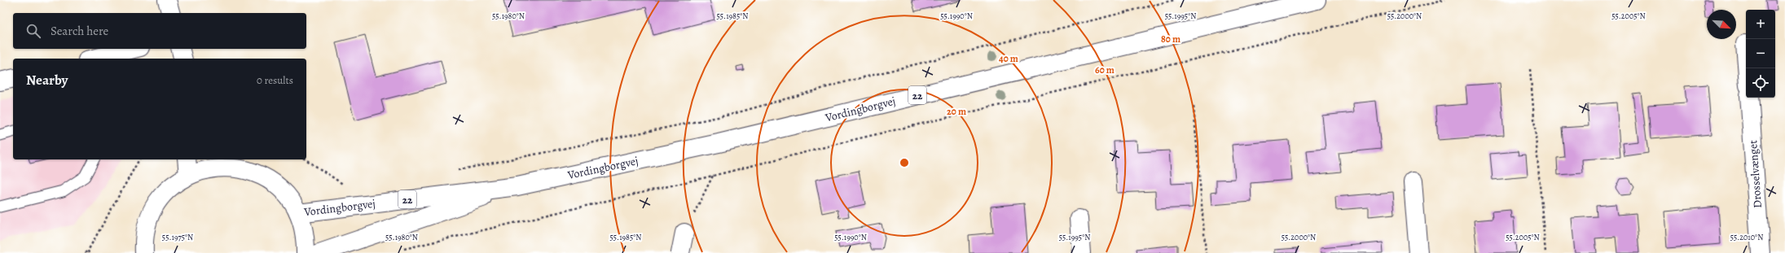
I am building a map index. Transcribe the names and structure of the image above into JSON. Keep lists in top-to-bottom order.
{
  "streets": {
    "main road": ["22", "Vordingborgvej", "Drosselvænget"]
  },
  "north": "bottom right",
  "page": {
    "map_buttons": ["+", "−"],
    "search": "Search here",
    "heading": ["Nearby", "0 results"]
  },
  "coordinates": [
    "55.1985°N",
    "55.1990°N",
    "55.1995°N",
    "55.1980°N",
    "55.2000°N",
    "55.2005°N",
    "55.1975°N",
    "55.2010°N"
  ],
  "rings": [
    "80 m",
    "40 m",
    "60 m",
    "20 m"
  ]
}
